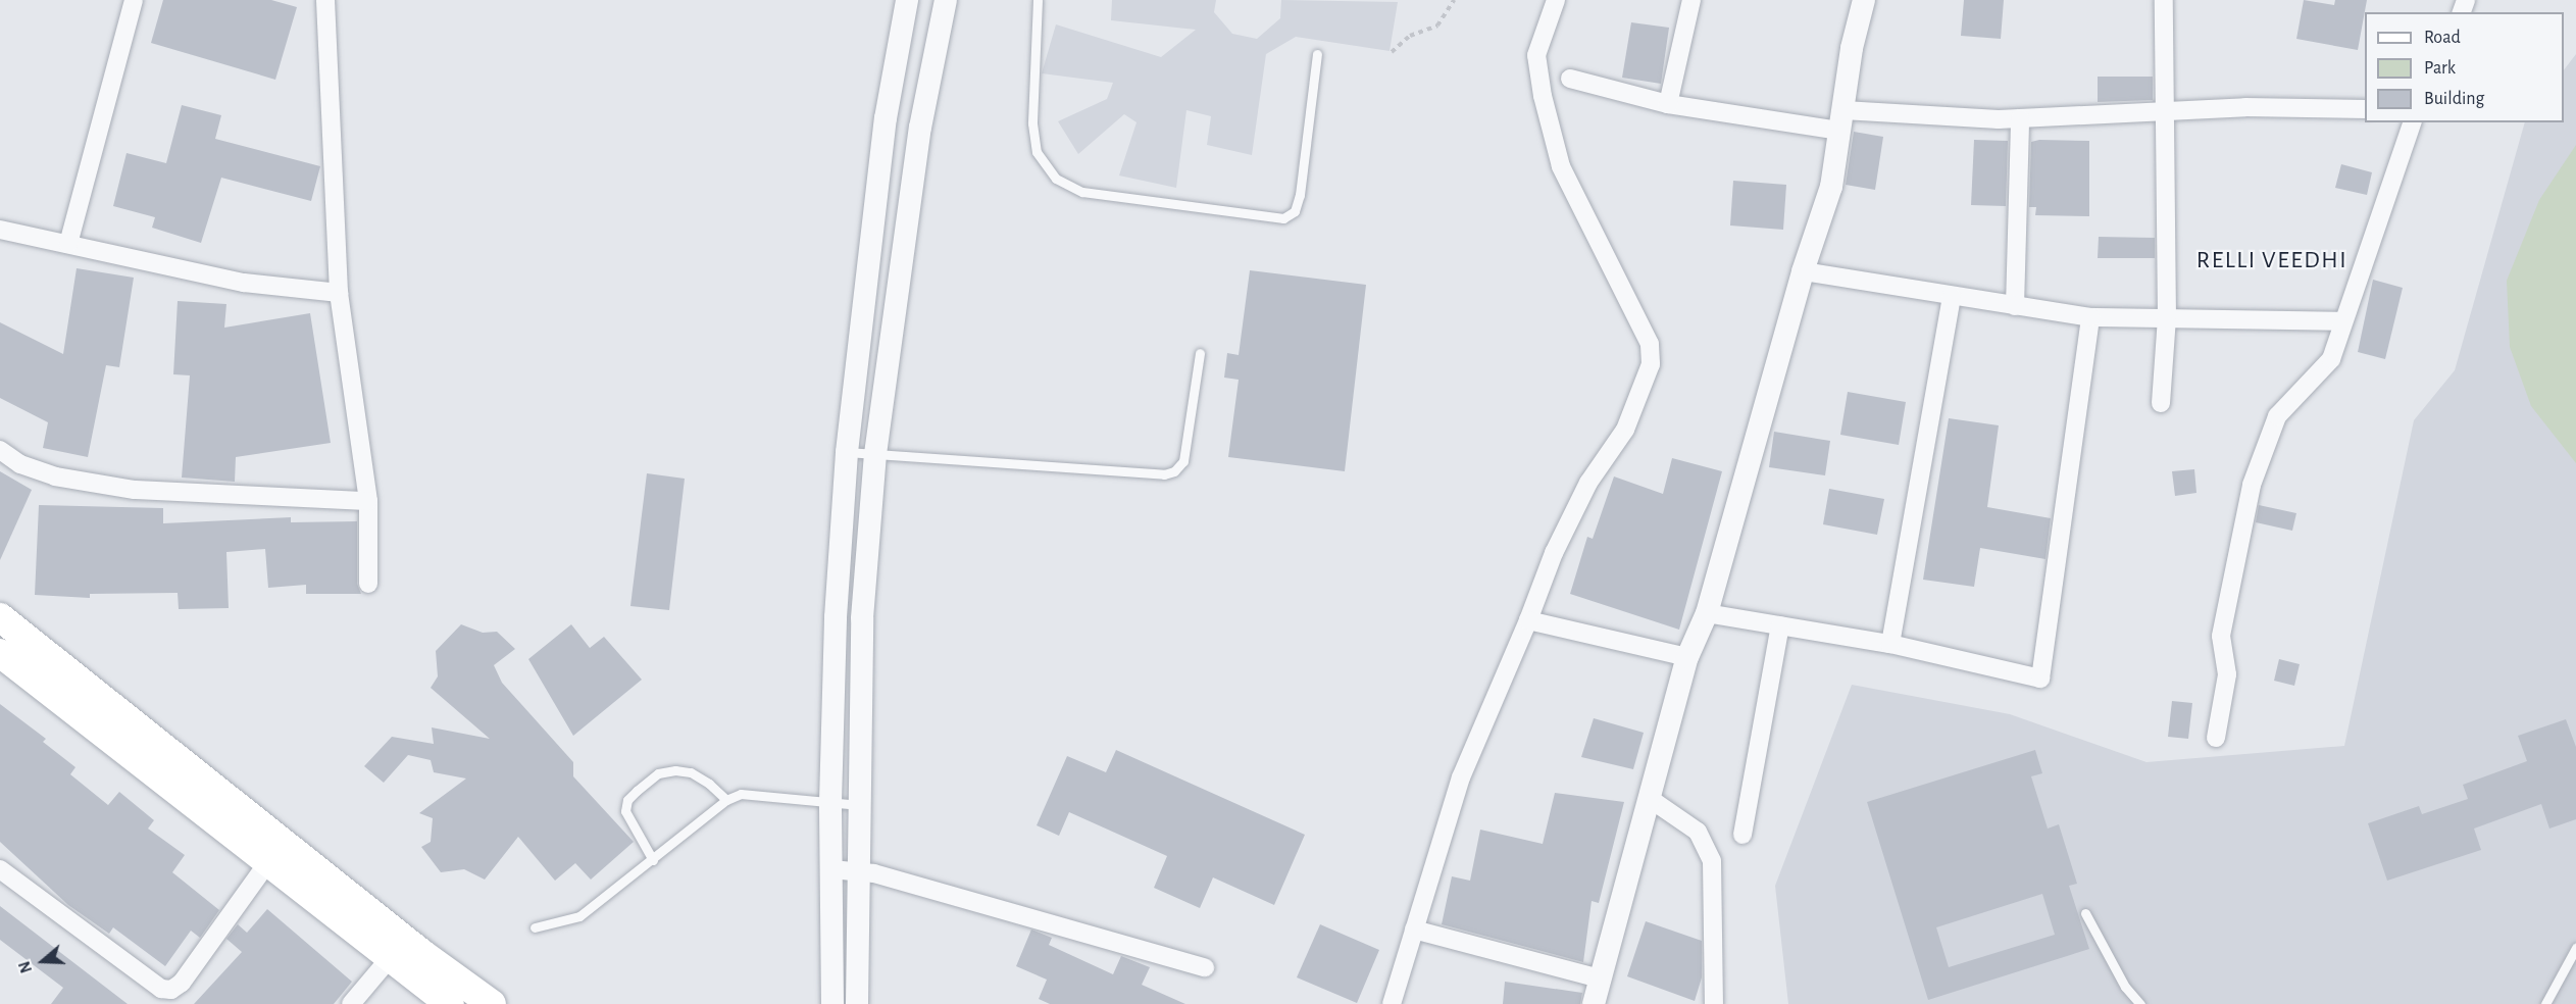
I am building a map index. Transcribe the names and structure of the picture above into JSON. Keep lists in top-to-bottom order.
{
  "districts": ["RELLI VEEDHI"],
  "legend": ["Road", "Park", "Building"],
  "north": "left"
}
